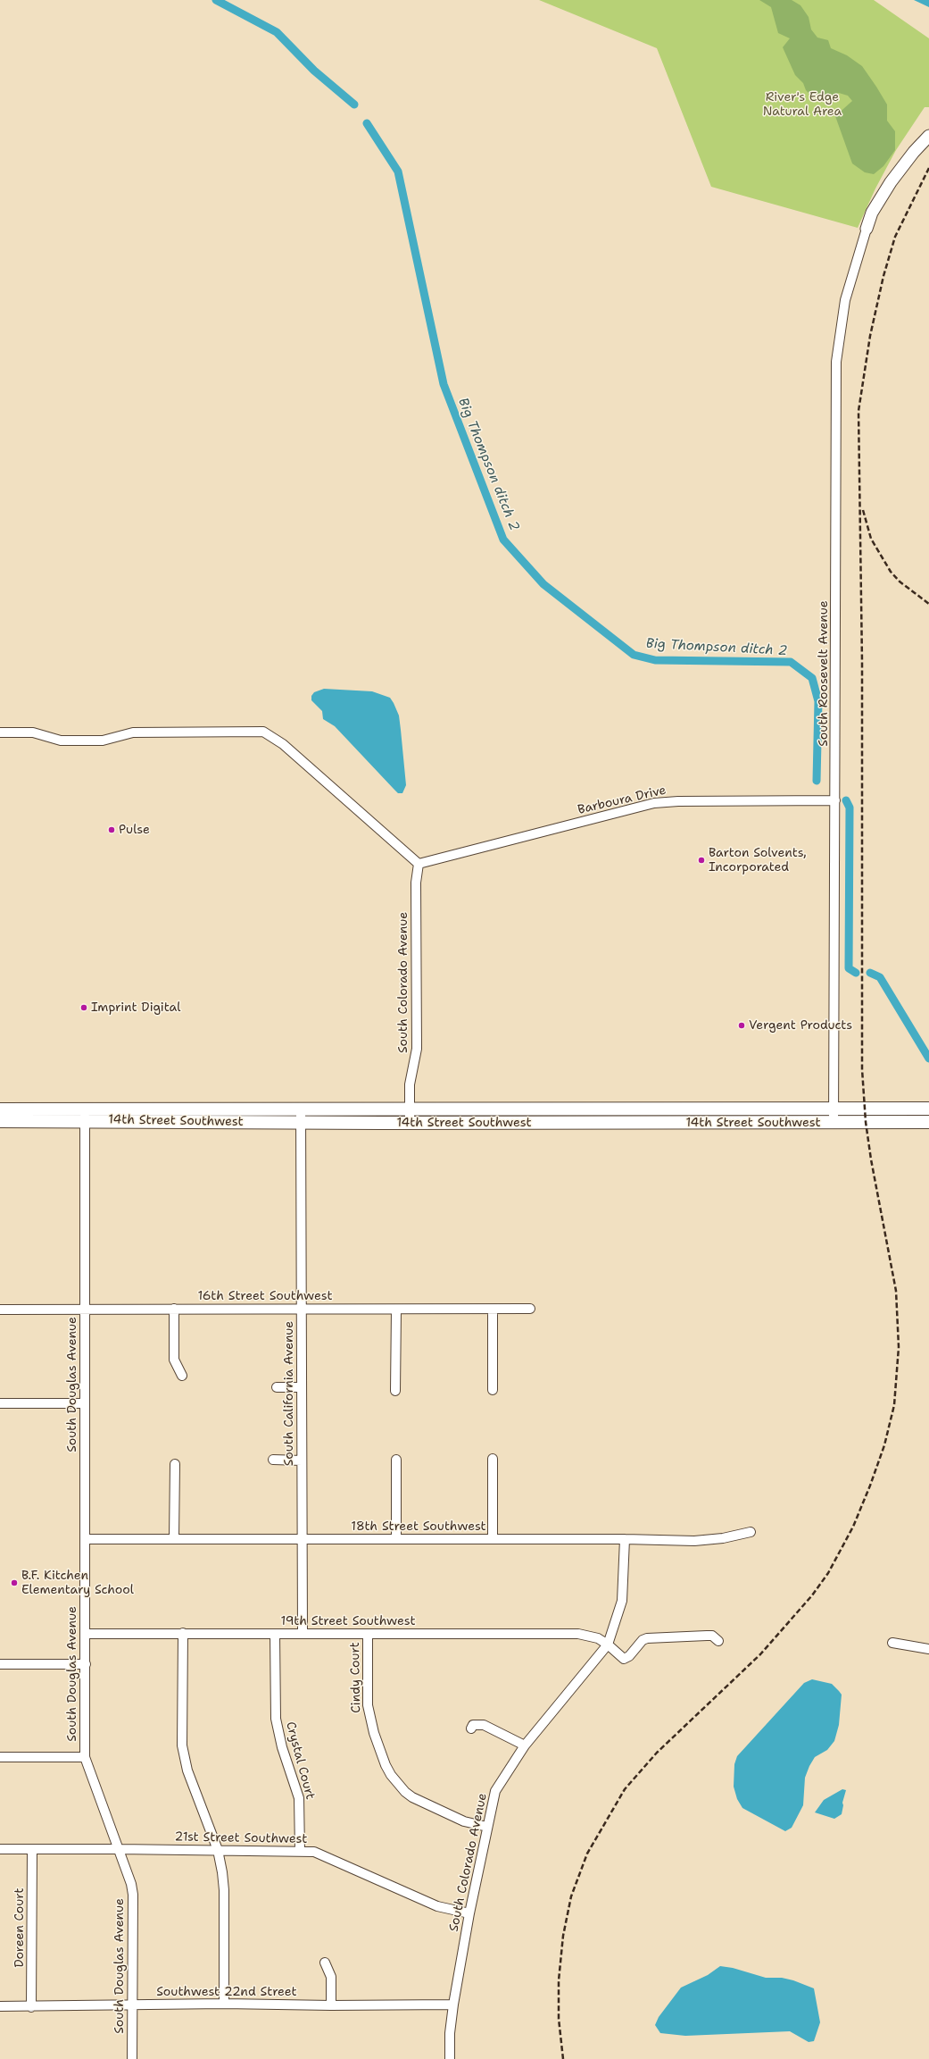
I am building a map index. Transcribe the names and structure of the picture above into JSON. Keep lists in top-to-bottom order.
{
  "streets": {
    "main road": ["14th Street Southwest"],
    "street": [
      "South Roosevelt Avenue",
      "Barboura Drive",
      "South Colorado Avenue",
      "16th Street Southwest",
      "South Douglas Avenue",
      "South California Avenue",
      "18th Street Southwest",
      "19th Street Southwest",
      "Cindy Court",
      "Crystal Court",
      "21st Street Southwest",
      "Doreen Court",
      "Southwest 22nd Street"
    ]
  },
  "crossings": [
    ["South Roosevelt Avenue", "Barboura Drive"],
    ["South Roosevelt Avenue", "14th Street Southwest"],
    ["Barboura Drive", "South Colorado Avenue"],
    ["South Colorado Avenue", "14th Street Southwest"],
    ["South Colorado Avenue", "18th Street Southwest"],
    ["South Colorado Avenue", "19th Street Southwest"],
    ["South Colorado Avenue", "Cindy Court"],
    ["South Colorado Avenue", "21st Street Southwest"],
    ["South Colorado Avenue", "Southwest 22nd Street"],
    ["14th Street Southwest", "South Douglas Avenue"],
    ["14th Street Southwest", "South California Avenue"],
    ["16th Street Southwest", "South Douglas Avenue"],
    ["16th Street Southwest", "South California Avenue"],
    ["South Douglas Avenue", "18th Street Southwest"],
    ["South Douglas Avenue", "19th Street Southwest"],
    ["South Douglas Avenue", "21st Street Southwest"],
    ["South Douglas Avenue", "Southwest 22nd Street"],
    ["South California Avenue", "18th Street Southwest"],
    ["South California Avenue", "19th Street Southwest"],
    ["19th Street Southwest", "Cindy Court"],
    ["19th Street Southwest", "Crystal Court"],
    ["Crystal Court", "21st Street Southwest"],
    ["21st Street Southwest", "Doreen Court"],
    ["Doreen Court", "Southwest 22nd Street"]
  ],
  "water": ["Big Thompson ditch 2"],
  "parks": ["River's Edge Natural Area"],
  "places": [
    "Pulse",
    "Barton Solvents, Incorporated",
    "Imprint Digital",
    "Vergent Products",
    "B.F. Kitchen Elementary School"
  ]
}
